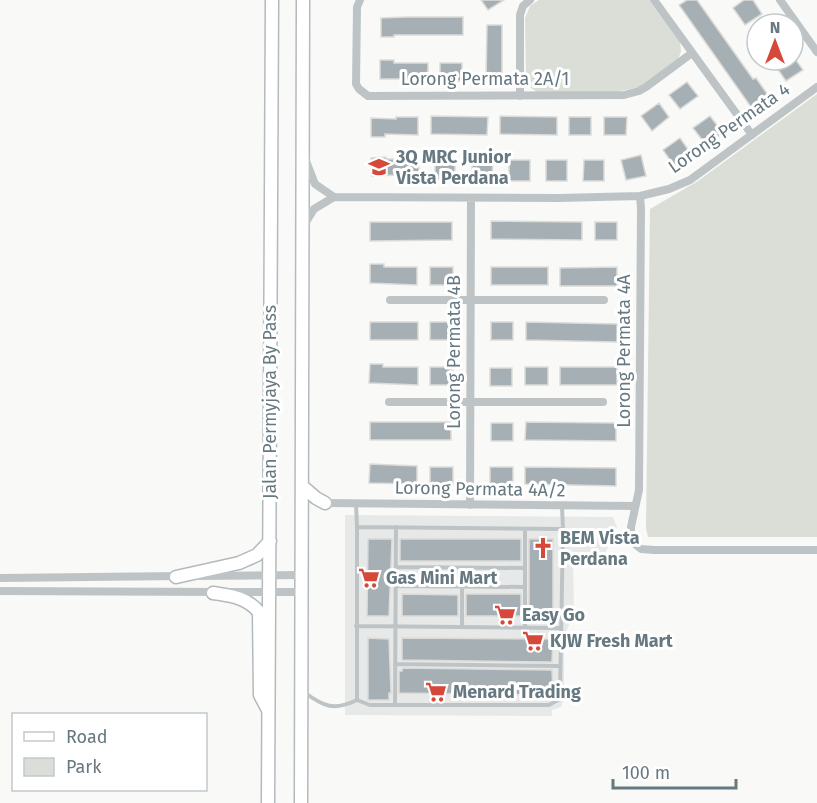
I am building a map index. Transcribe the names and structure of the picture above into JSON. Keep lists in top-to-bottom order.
{
  "streets": {
    "main road": ["Jalan Permyjaya By Pass"],
    "street": [
      "Lorong Permata 2A/1",
      "Lorong Permata 4",
      "Lorong Permata 4A",
      "Lorong Permata 4B",
      "Lorong Permata 4A/2"
    ]
  },
  "crossings": [
    ["Lorong Permata 4", "Lorong Permata 4A"],
    ["Lorong Permata 4", "Lorong Permata 4B"],
    ["Lorong Permata 4A", "Lorong Permata 4A/2"],
    ["Lorong Permata 4B", "Lorong Permata 4A/2"]
  ],
  "places": {
    "school or university": ["3Q MRC Junior Vista Perdana"],
    "church": ["BEM Vista Perdana"],
    "supermarket": [
      "Gas Mini Mart",
      "Easy Go",
      "KJW Fresh Mart",
      "Menard Trading"
    ]
  },
  "legend": ["Road", "Park"],
  "scale_bar": "100 m",
  "north": "top"
}
